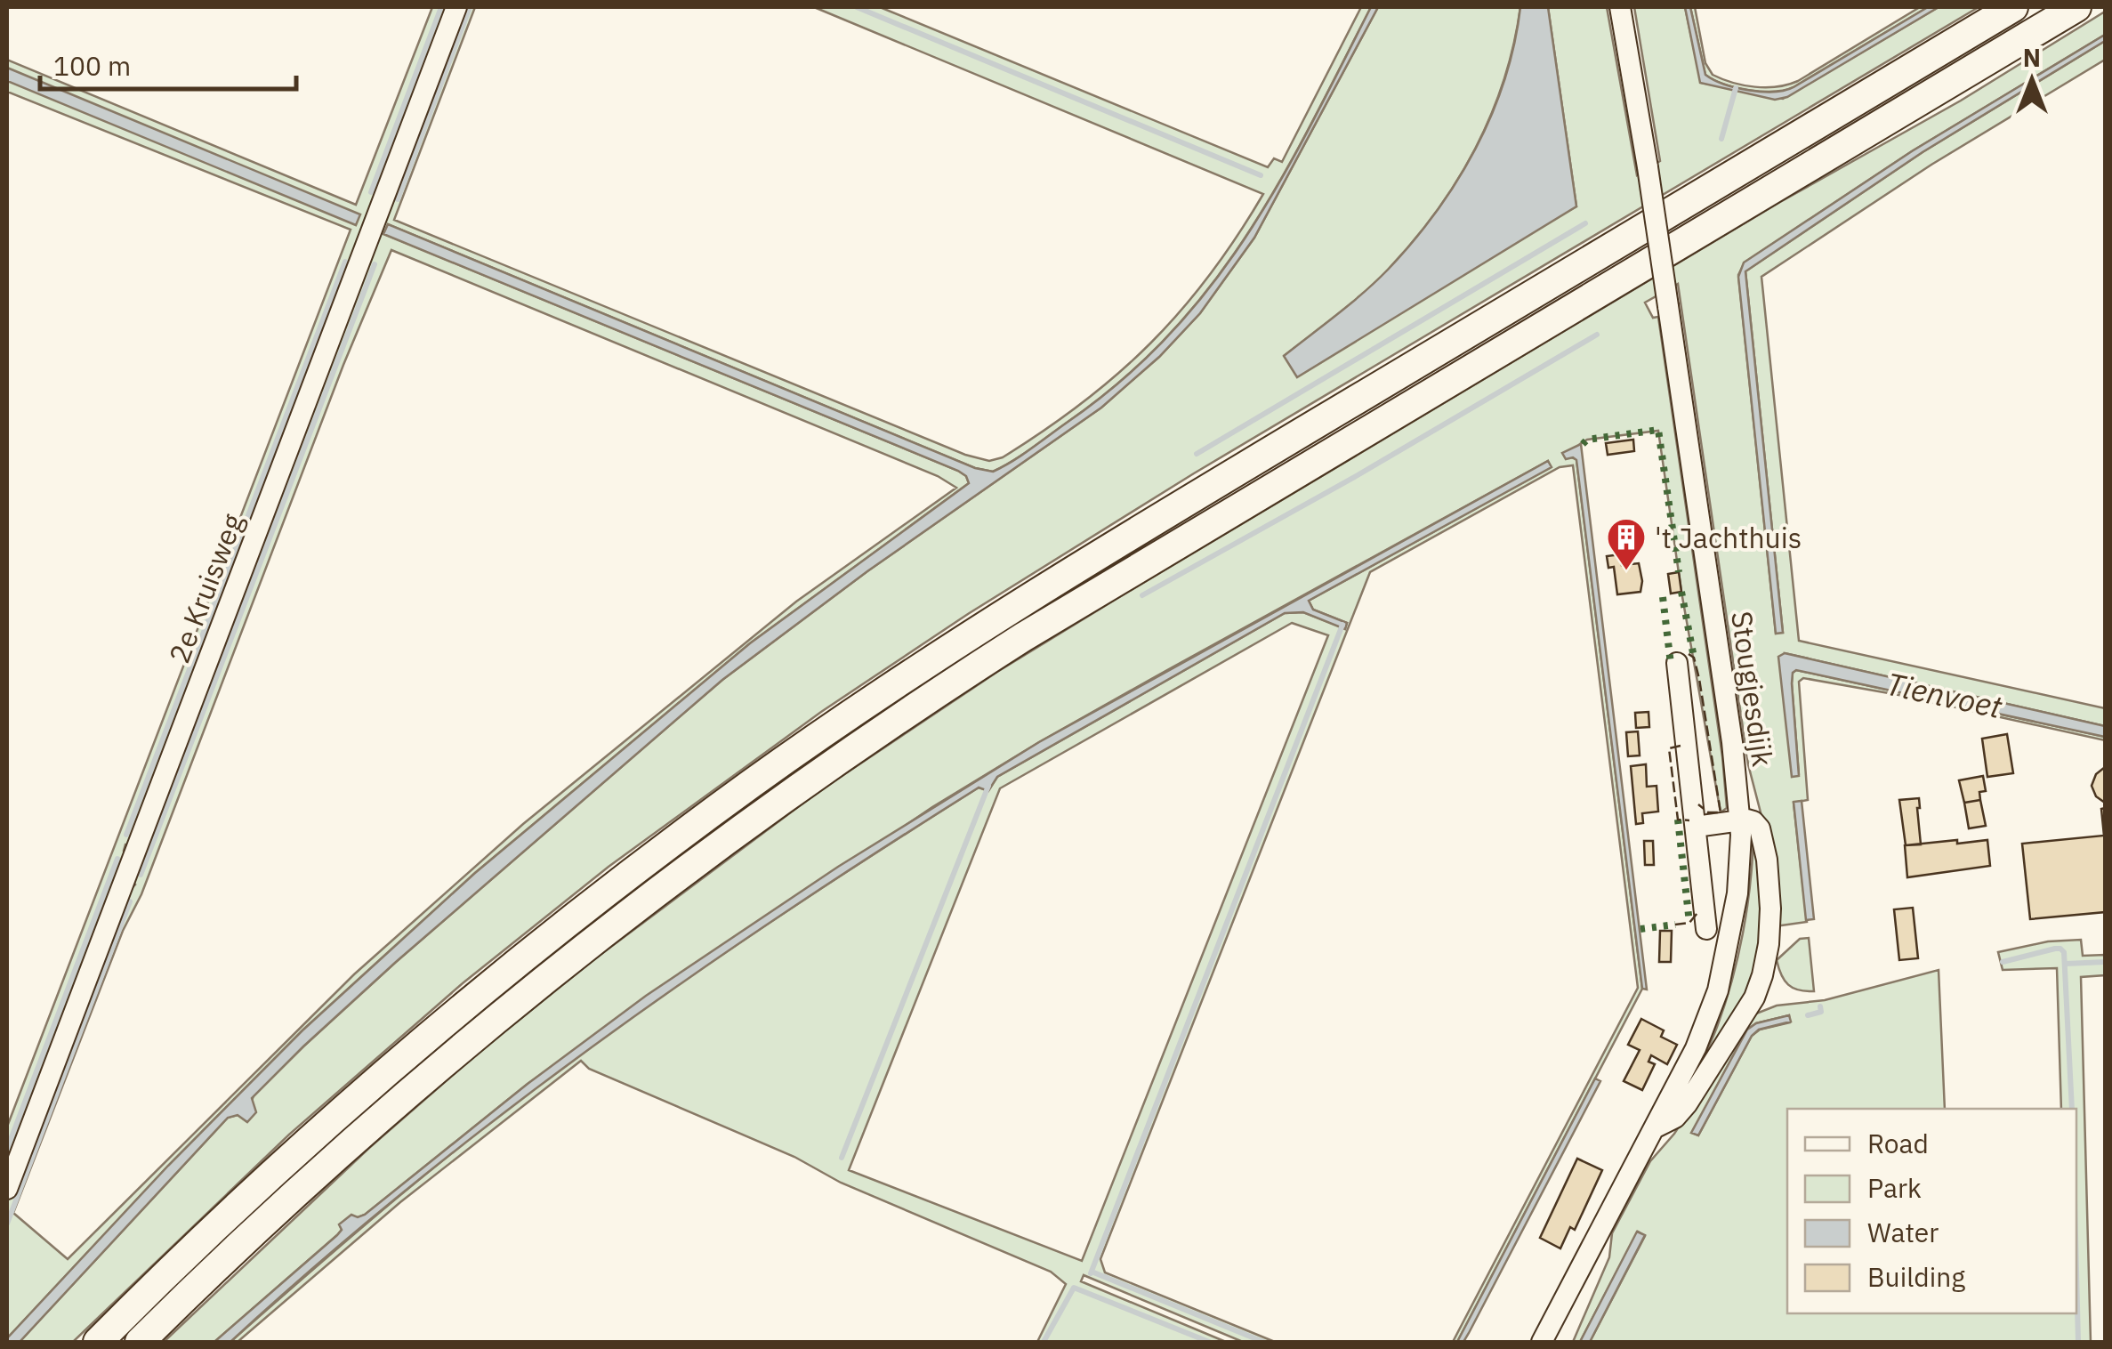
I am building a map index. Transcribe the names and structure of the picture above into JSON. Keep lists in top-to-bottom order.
{
  "streets": {
    "street": ["2e Kruisweg", "Stougjesdijk"]
  },
  "water": ["Tienvoet"],
  "places": {
    "building": ["'t Jachthuis"]
  },
  "legend": [
    "Road",
    "Park",
    "Water",
    "Building"
  ],
  "scale_bar": "100 m",
  "north": "top"
}
